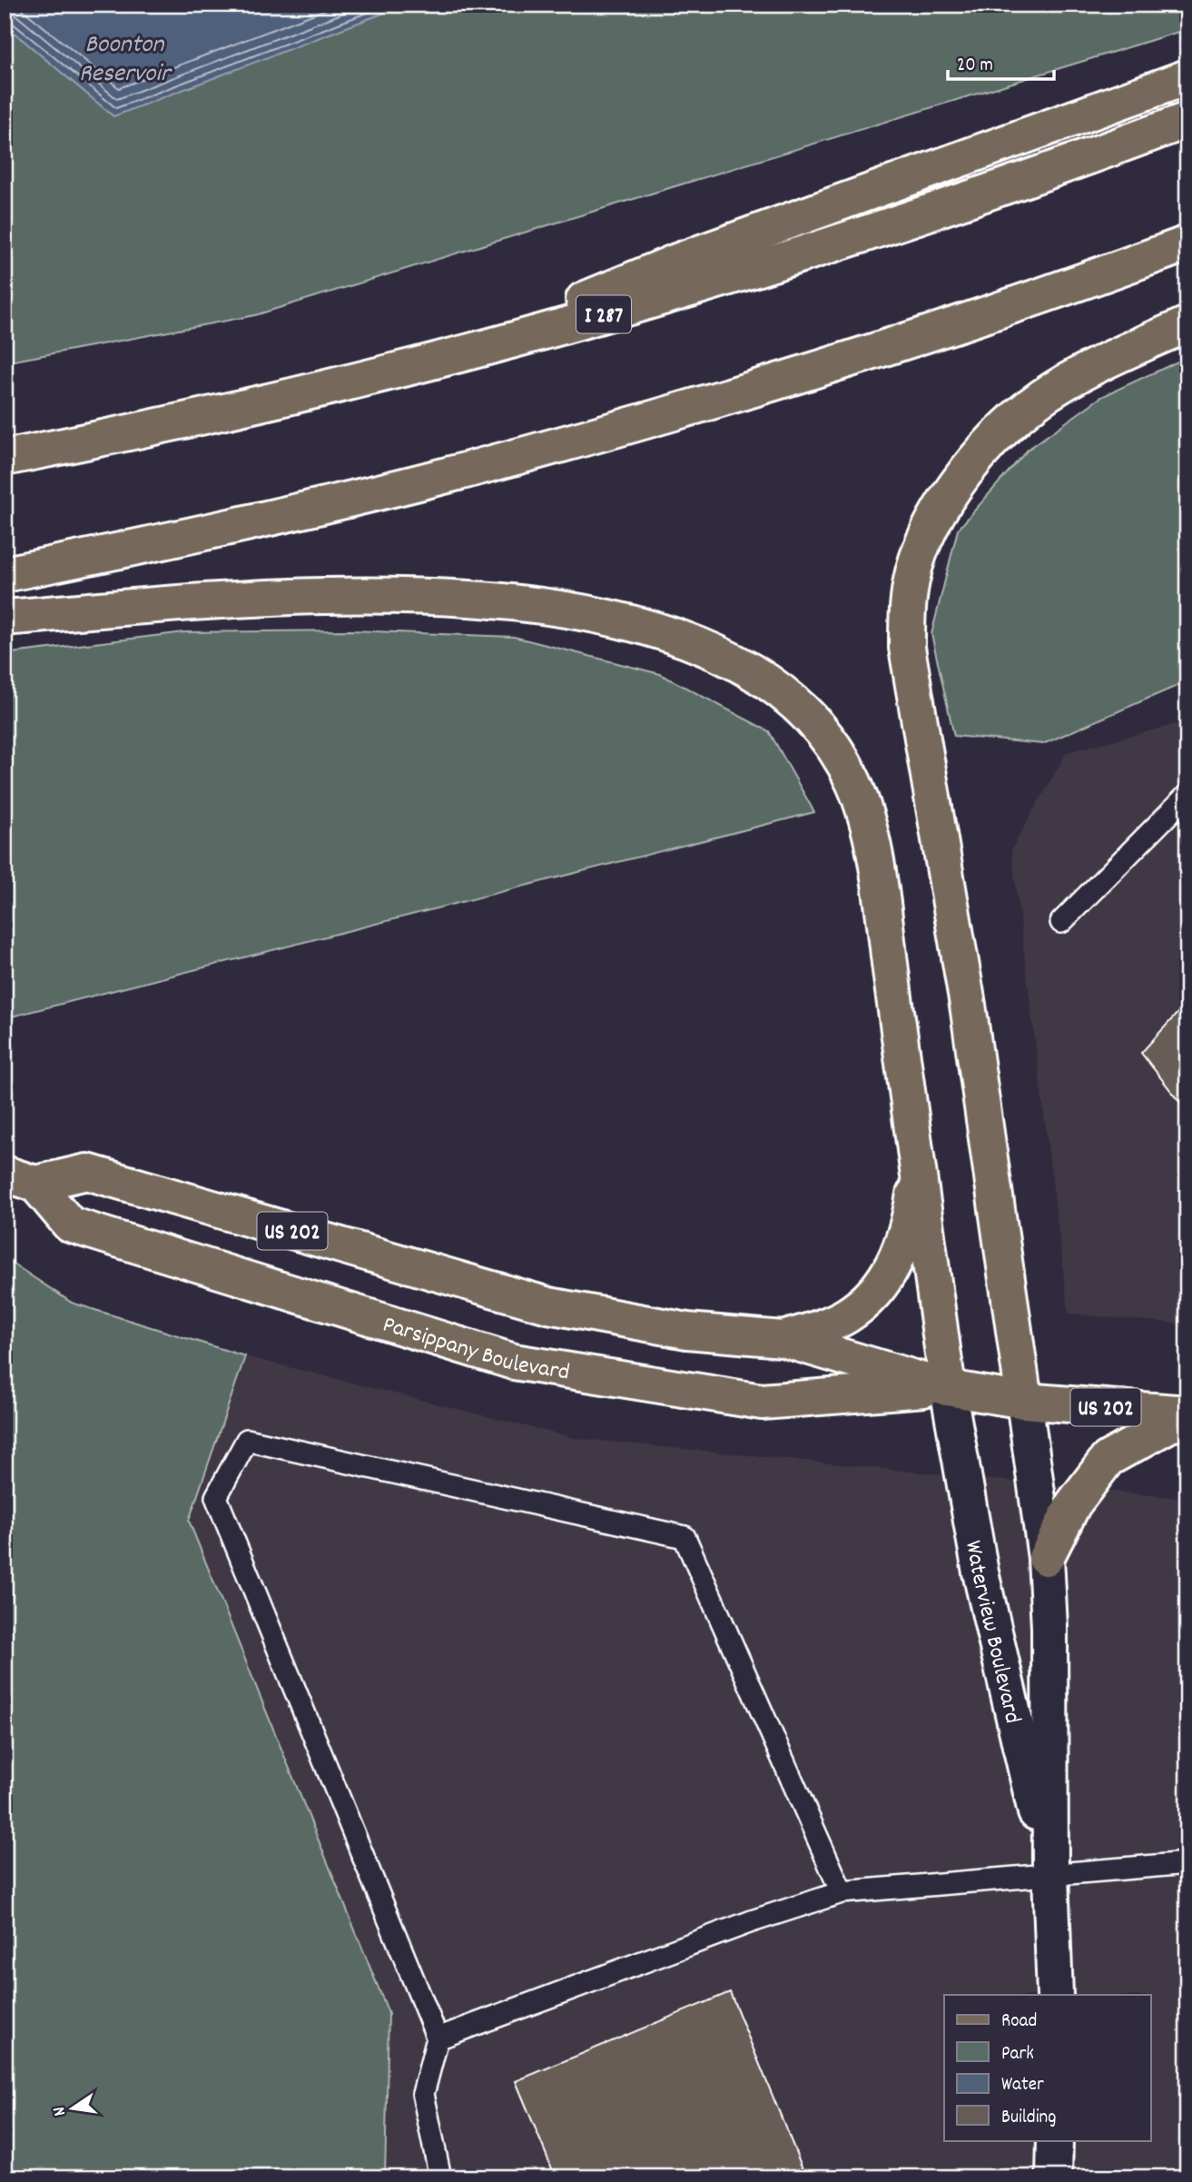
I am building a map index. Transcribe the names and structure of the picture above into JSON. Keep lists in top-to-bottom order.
{
  "streets": {
    "main road": ["I 287", "US 202", "Parsippany Boulevard"],
    "street": ["Waterview Boulevard"]
  },
  "crossings": [
    ["Parsippany Boulevard", "Waterview Boulevard"]
  ],
  "water": ["Boonton Reservoir"],
  "legend": [
    "Road",
    "Park",
    "Water",
    "Building"
  ],
  "scale_bar": "20 m",
  "north": "left"
}
